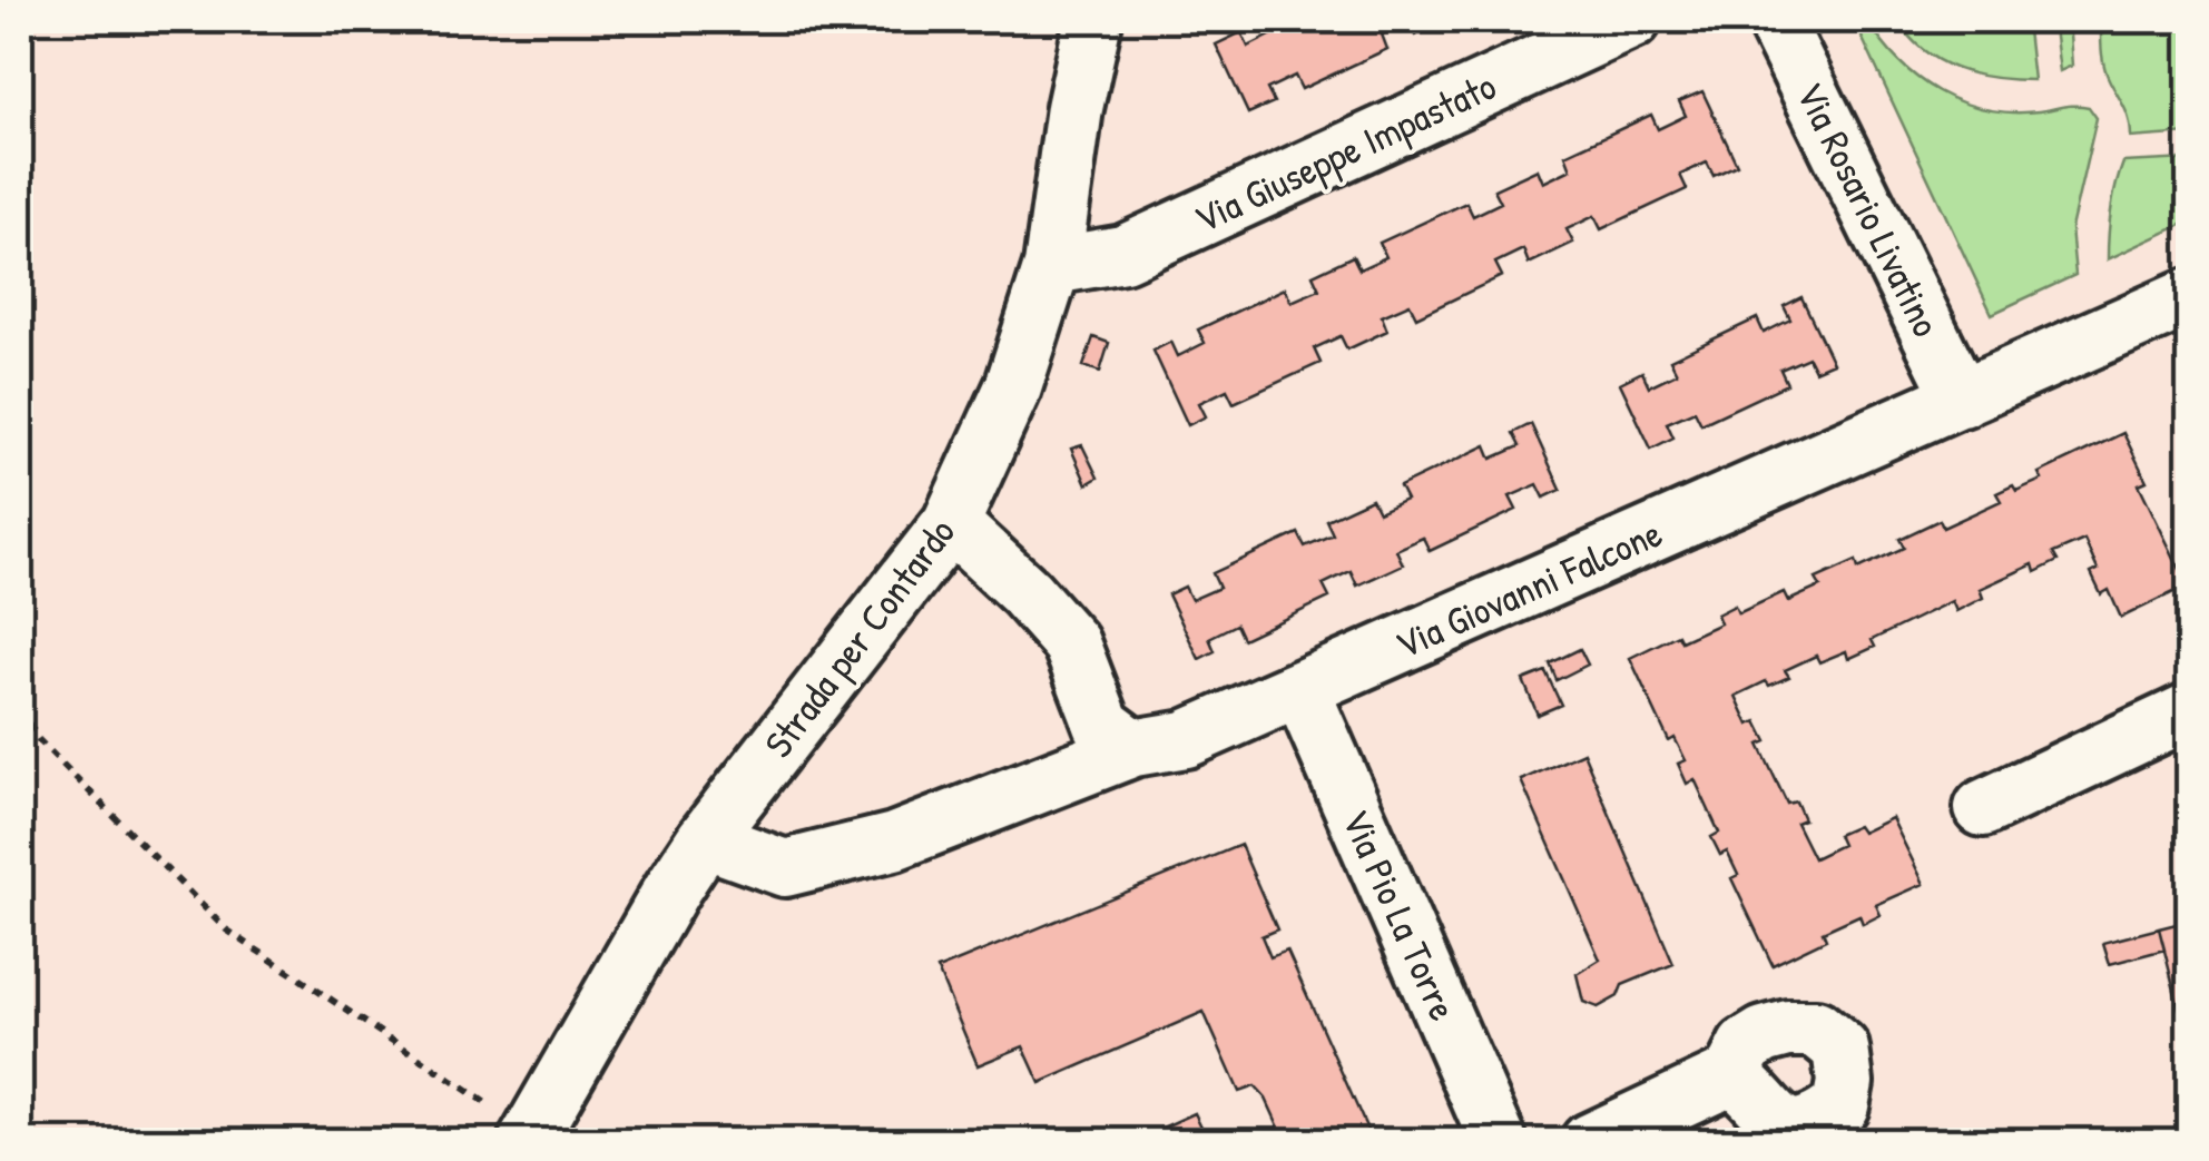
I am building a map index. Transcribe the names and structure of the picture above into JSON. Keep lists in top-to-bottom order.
{
  "streets": {
    "street": [
      "Via Giuseppe Impastato",
      "Via Rosario Livatino",
      "Via Giovanni Falcone",
      "Strada per Contardo",
      "Via Pio La Torre"
    ]
  },
  "crossings": [
    ["Via Giuseppe Impastato", "Strada per Contardo"],
    ["Via Rosario Livatino", "Via Giovanni Falcone"],
    ["Via Giovanni Falcone", "Strada per Contardo"],
    ["Via Giovanni Falcone", "Via Pio La Torre"]
  ]
}
